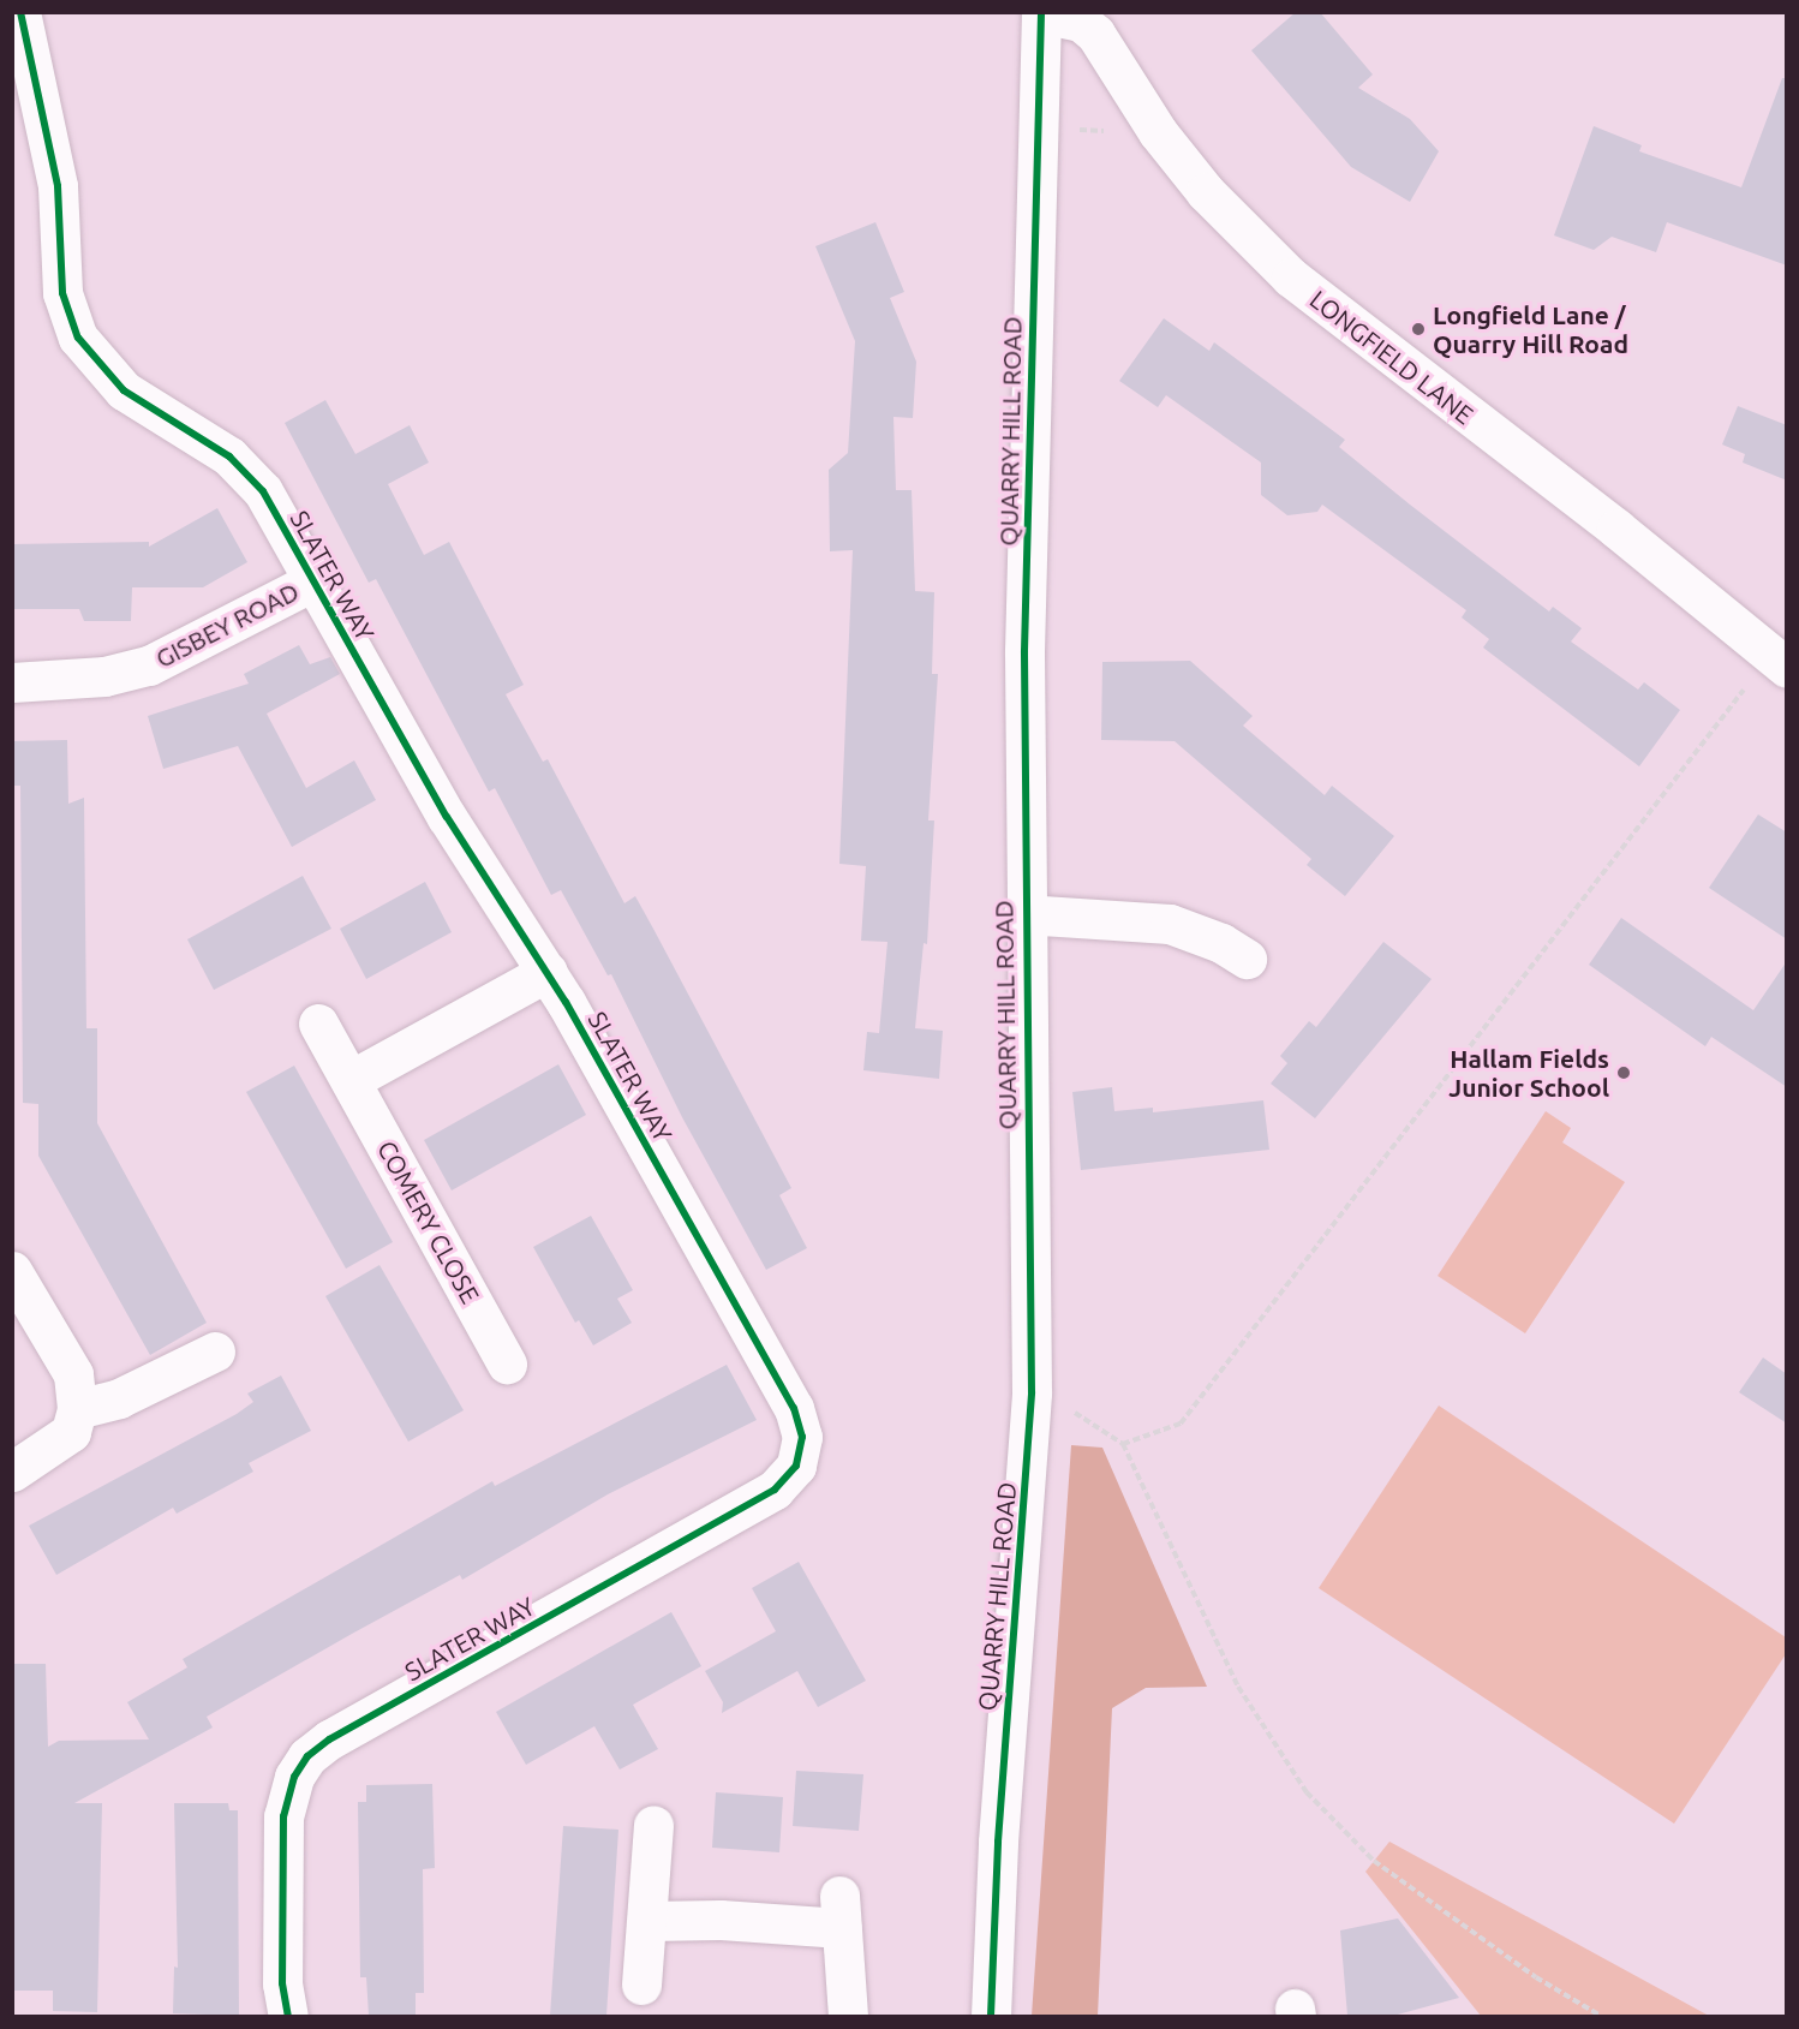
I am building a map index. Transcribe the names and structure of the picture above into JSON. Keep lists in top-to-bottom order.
{
  "streets": {
    "street": [
      "LONGFIELD LANE",
      "QUARRY HILL ROAD",
      "SLATER WAY",
      "GISBEY ROAD",
      "COMERY CLOSE"
    ]
  },
  "crossings": [
    ["LONGFIELD LANE", "QUARRY HILL ROAD"],
    ["SLATER WAY", "GISBEY ROAD"]
  ],
  "places": ["Longfield Lane / Quarry Hill Road", "Hallam Fields Junior School"]
}
